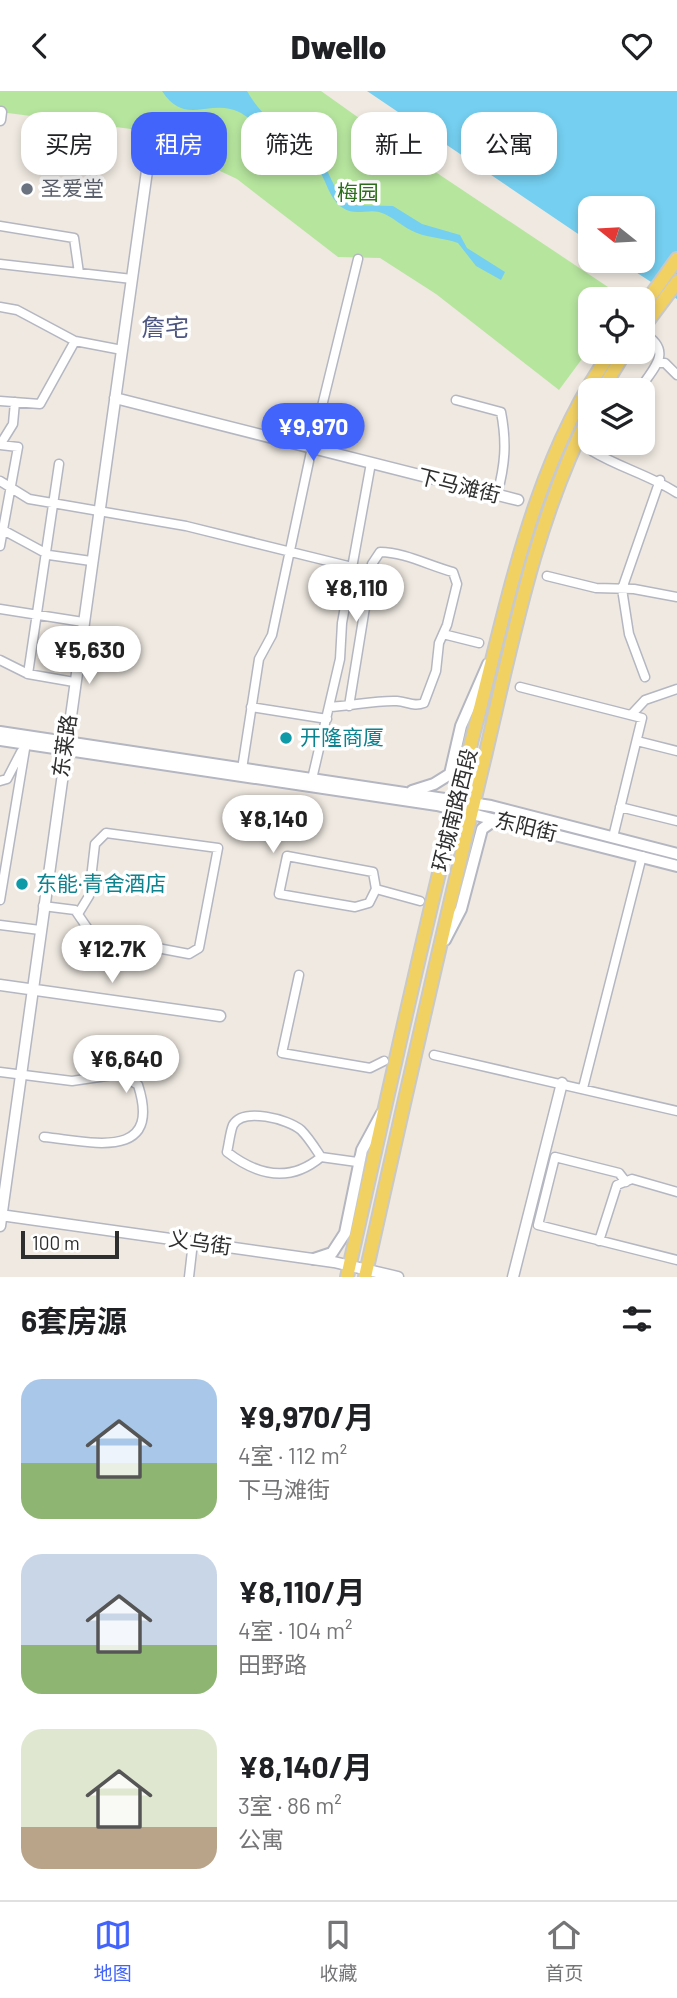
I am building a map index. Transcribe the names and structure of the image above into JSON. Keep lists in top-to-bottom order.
{
  "streets": {
    "main road": ["环城南路西段", "东阳街"],
    "street": ["下马滩街", "东莱路", "义乌街"]
  },
  "crossings": [
    ["下马滩街", "东莱路"],
    ["东莱路", "东阳街"],
    ["东莱路", "义乌街"],
    ["环城南路西段", "东阳街"],
    ["环城南路西段", "义乌街"]
  ],
  "districts": ["詹宅"],
  "parks": ["梅园"],
  "places": ["圣爱堂", "开隆商厦", "东能·青舍酒店"],
  "scale_bar": "100 m",
  "north": "left",
  "page": {
    "header": "Dwello",
    "chip": [
      "买房",
      "租房",
      "筛选",
      "新上",
      "公寓"
    ],
    "price": [
      "¥9,970",
      "¥8,110",
      "¥5,630",
      "¥8,140",
      "¥12.7K",
      "¥6,640"
    ],
    "scale": "100 m",
    "heading": "6套房源",
    "list": [
      {
        "name": "¥9,970/月",
        "note": "4室 · 112 m² · 下马滩街"
      },
      {
        "name": "¥8,110/月",
        "note": "4室 · 104 m² · 田野路"
      },
      {
        "name": "¥8,140/月",
        "note": "3室 · 86 m² · 公寓"
      }
    ],
    "tabs": ["地图", "收藏", "首页"]
  }
}
